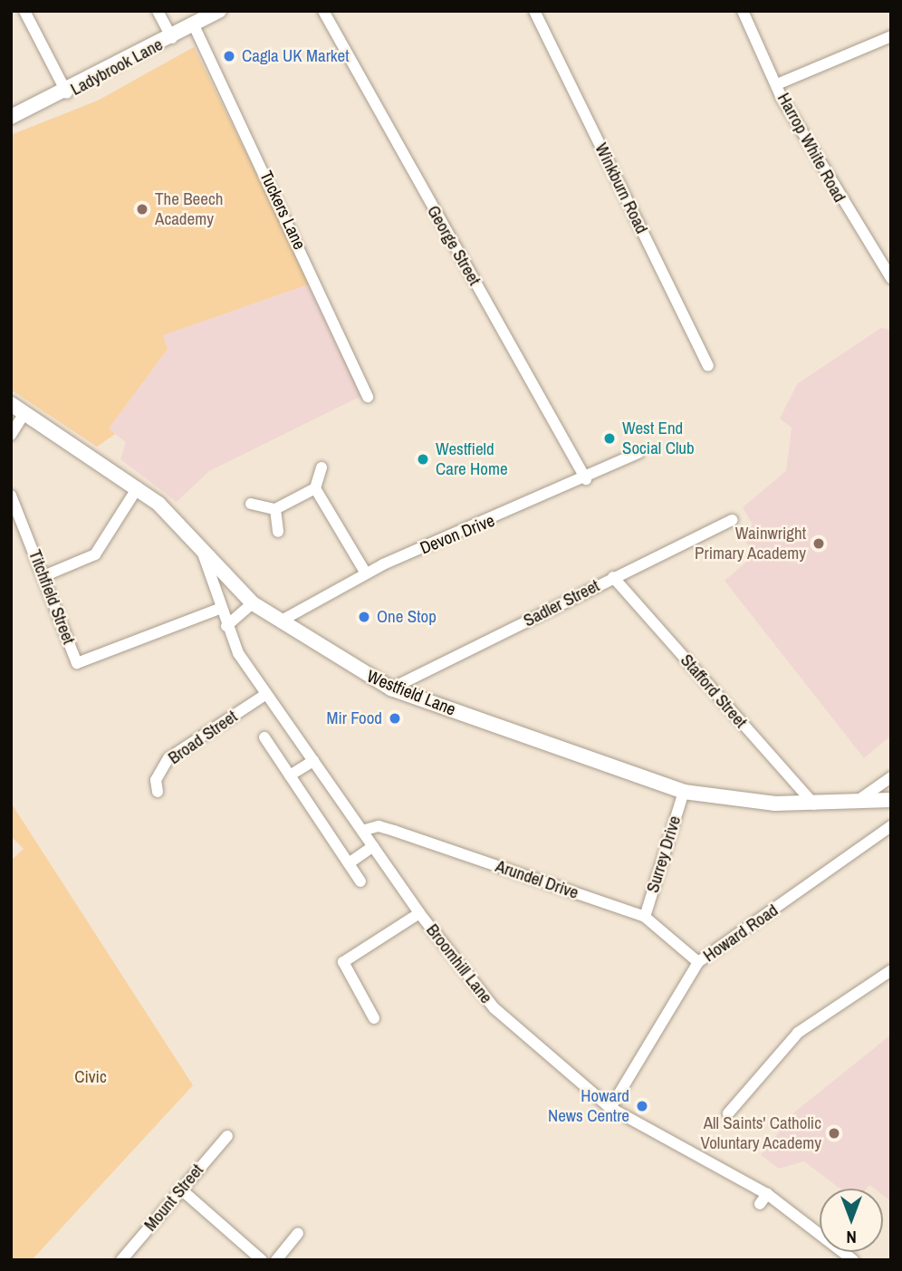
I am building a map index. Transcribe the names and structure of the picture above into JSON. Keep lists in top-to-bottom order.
{
  "streets": {
    "street": [
      "Ladybrook Lane",
      "Harrop White Road",
      "Winkburn Road",
      "Tuckers Lane",
      "George Street",
      "Devon Drive",
      "Titchfield Street",
      "Sadler Street",
      "Stafford Street",
      "Westfield Lane",
      "Broad Street",
      "Surrey Drive",
      "Arundel Drive",
      "Howard Road",
      "Broomhill Lane",
      "Mount Street"
    ]
  },
  "crossings": [
    ["Ladybrook Lane", "Tuckers Lane"],
    ["George Street", "Devon Drive"],
    ["Devon Drive", "Westfield Lane"],
    ["Titchfield Street", "Broomhill Lane"],
    ["Sadler Street", "Stafford Street"],
    ["Sadler Street", "Westfield Lane"],
    ["Stafford Street", "Westfield Lane"],
    ["Westfield Lane", "Surrey Drive"],
    ["Westfield Lane", "Broomhill Lane"],
    ["Broad Street", "Broomhill Lane"],
    ["Surrey Drive", "Arundel Drive"],
    ["Arundel Drive", "Howard Road"],
    ["Arundel Drive", "Broomhill Lane"],
    ["Howard Road", "Broomhill Lane"]
  ],
  "parks": ["Civic"],
  "places": [
    "Cagla UK Market",
    "The Beech Academy",
    "West End Social Club",
    "Westfield Care Home",
    "Wainwright Primary Academy",
    "One Stop",
    "Mir Food",
    "Howard News Centre",
    "All Saints' Catholic Voluntary Academy"
  ],
  "north": "bottom"
}
